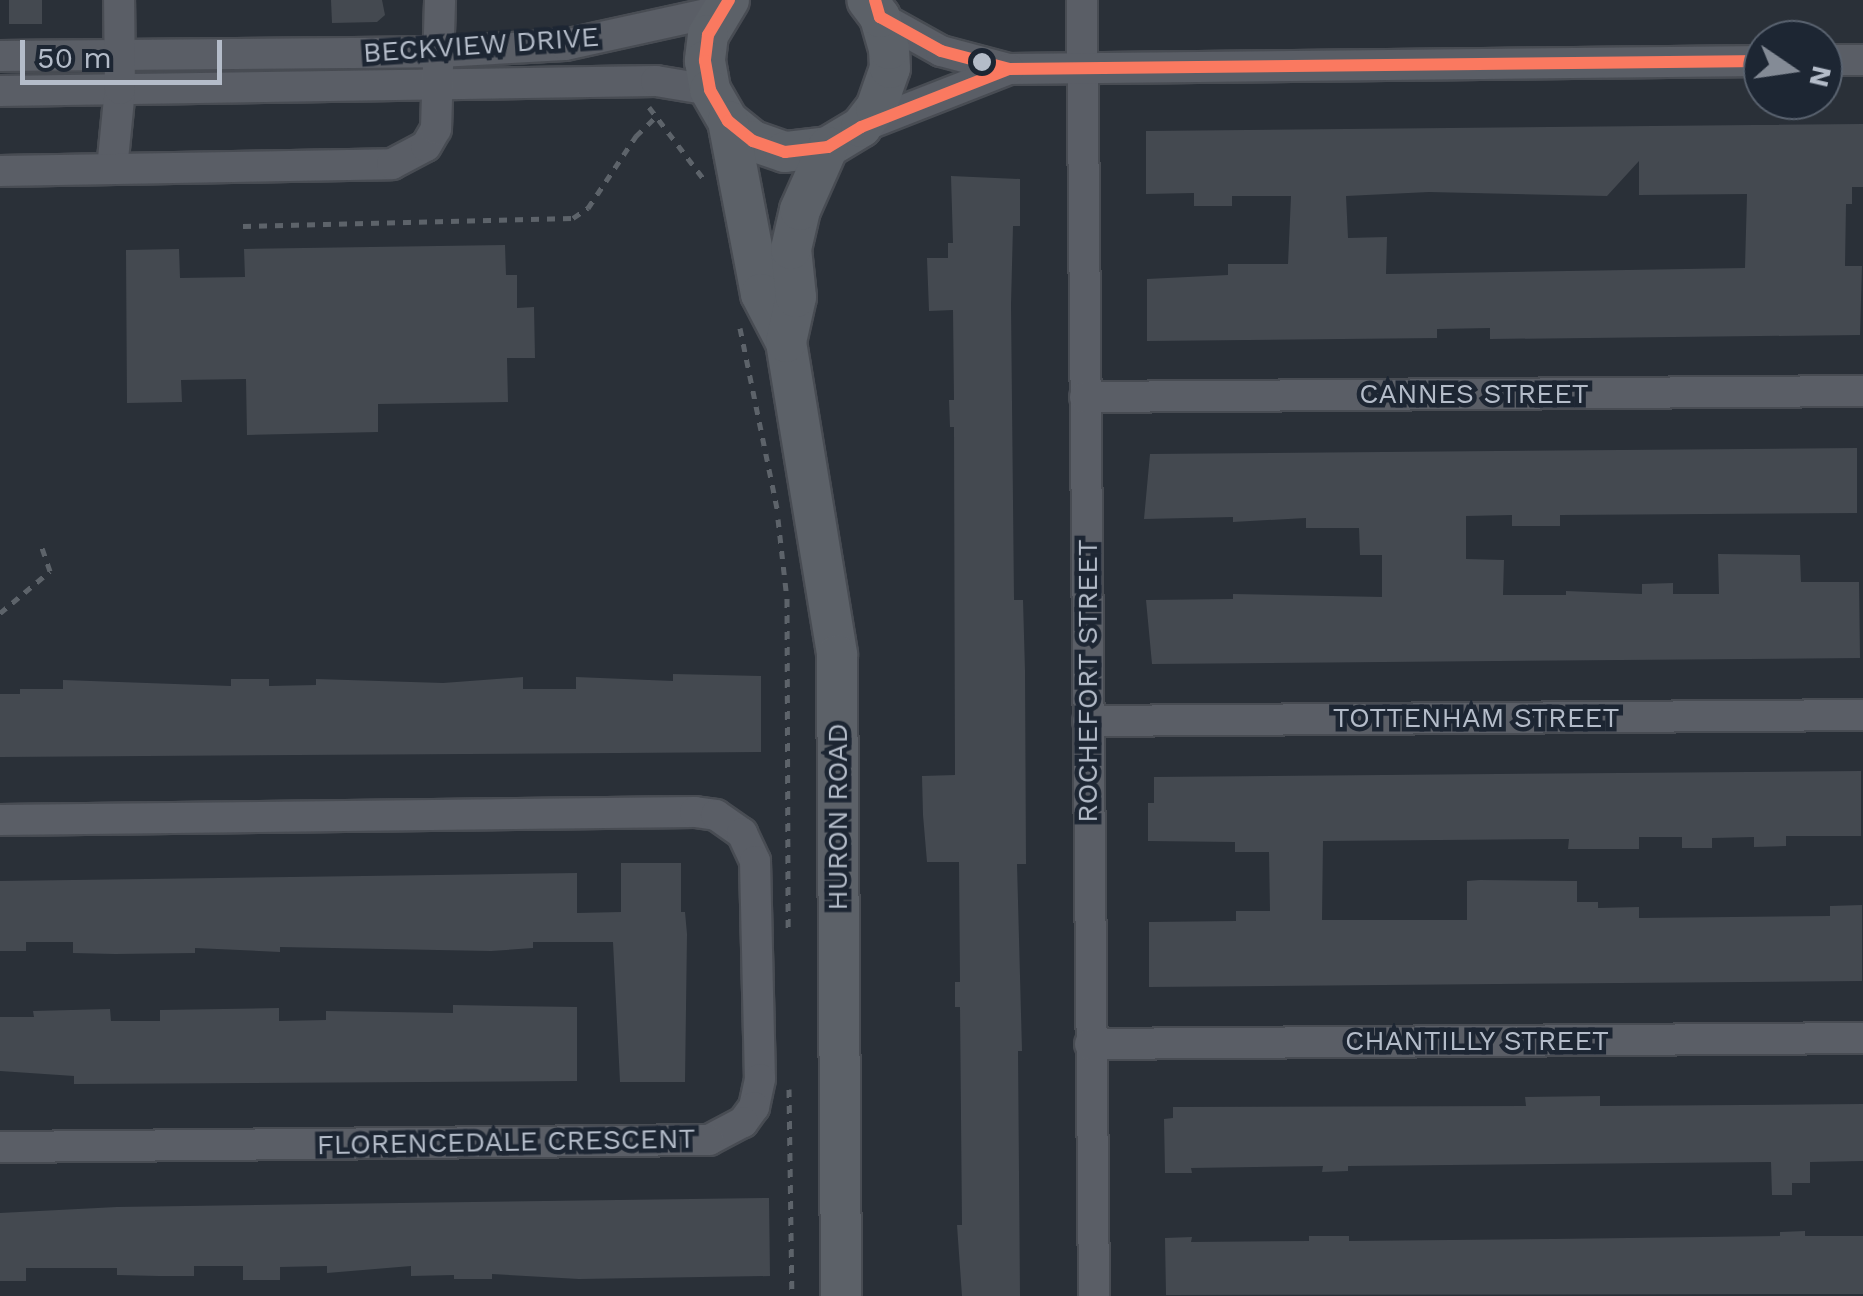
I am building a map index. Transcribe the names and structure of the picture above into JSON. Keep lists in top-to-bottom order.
{
  "streets": {
    "main road": ["HURON ROAD"],
    "street": [
      "BECKVIEW DRIVE",
      "CANNES STREET",
      "ROCHEFORT STREET",
      "TOTTENHAM STREET",
      "CHANTILLY STREET",
      "FLORENCEDALE CRESCENT"
    ]
  },
  "crossings": [
    ["BECKVIEW DRIVE", "HURON ROAD"],
    ["CANNES STREET", "ROCHEFORT STREET"],
    ["ROCHEFORT STREET", "TOTTENHAM STREET"],
    ["ROCHEFORT STREET", "CHANTILLY STREET"]
  ],
  "scale_bar": "50 m",
  "north": "right"
}
